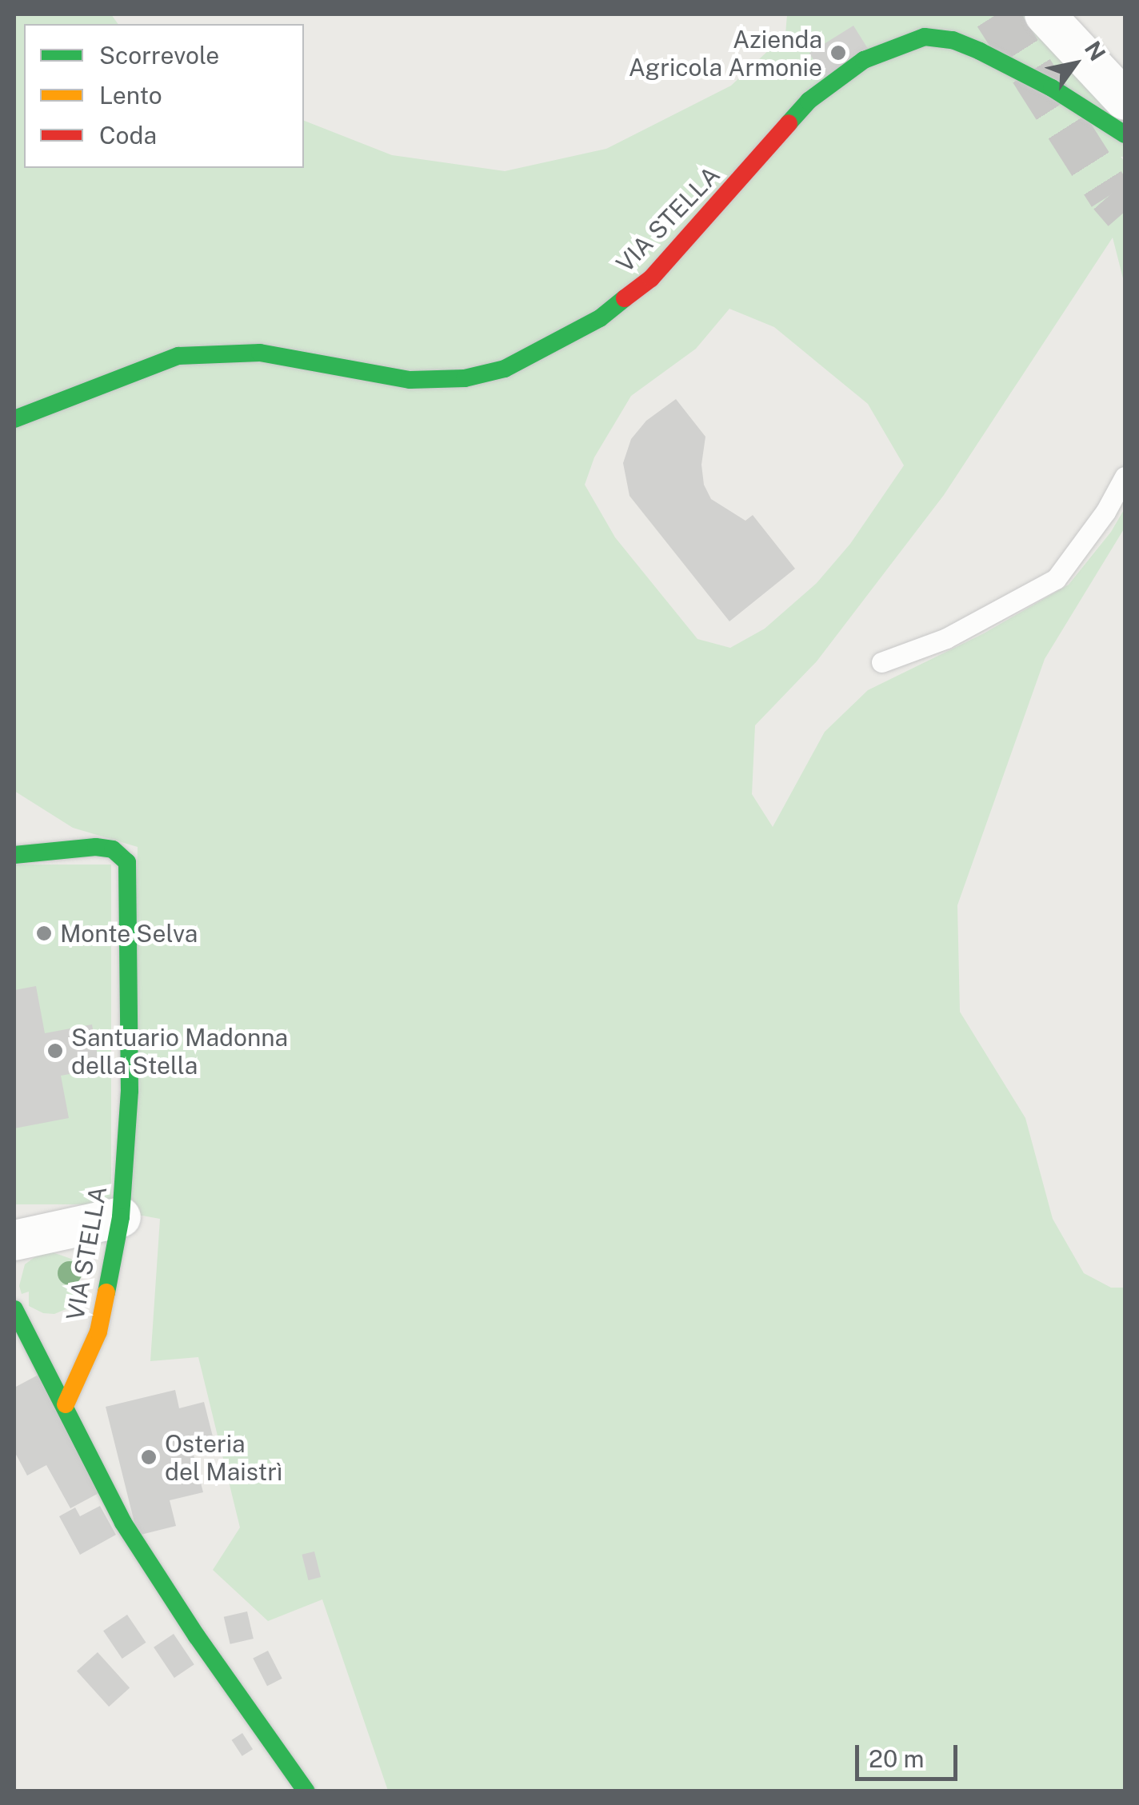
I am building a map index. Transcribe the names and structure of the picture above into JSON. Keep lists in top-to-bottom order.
{
  "streets": {
    "street": ["VIA STELLA"]
  },
  "places": [
    "Azienda Agricola Armonie",
    "Monte Selva",
    "Santuario Madonna della Stella",
    "Osteria del Maistrì"
  ],
  "legend": ["Scorrevole", "Lento", "Coda"],
  "scale_bar": "20 m",
  "north": "top right"
}
